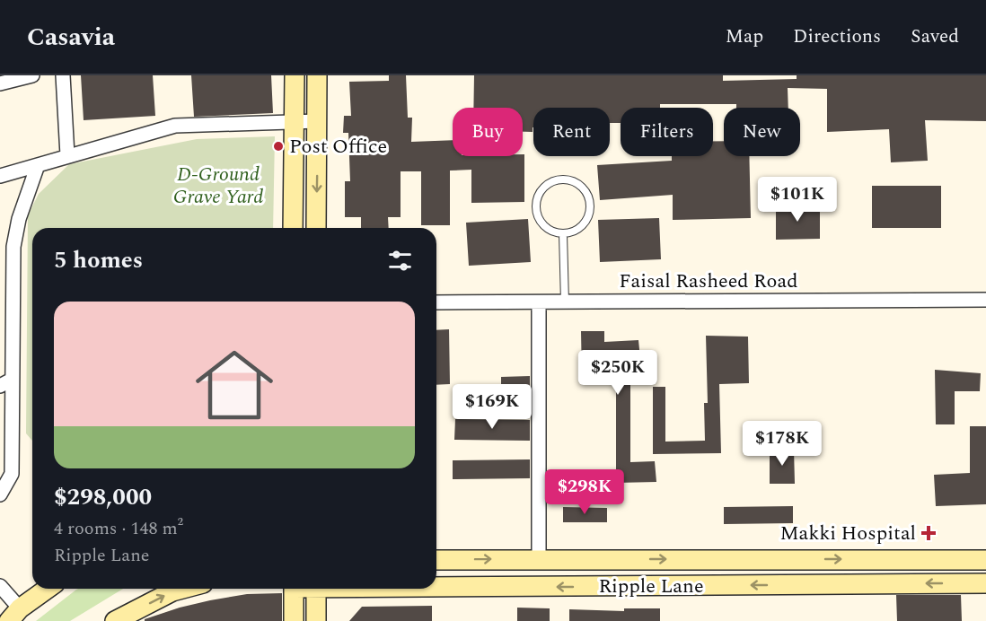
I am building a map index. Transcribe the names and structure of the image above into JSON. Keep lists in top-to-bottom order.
{
  "streets": {
    "street": ["Faisal Rasheed Road", "Ripple Lane"]
  },
  "parks": ["D-Ground Grave Yard"],
  "places": {
    "other": ["Post Office"],
    "health": ["Makki Hospital"]
  },
  "page": {
    "header": "Casavia",
    "nav": ["Map", "Directions", "Saved"],
    "chip": [
      "Buy",
      "Rent",
      "Filters",
      "New"
    ],
    "price": [
      "$101K",
      "$250K",
      "$169K",
      "$178K",
      "$298K"
    ],
    "heading": "5 homes",
    "list": [
      {
        "name": "$298,000",
        "note": "4 rooms · 148 m² · Ripple Lane"
      }
    ]
  }
}
